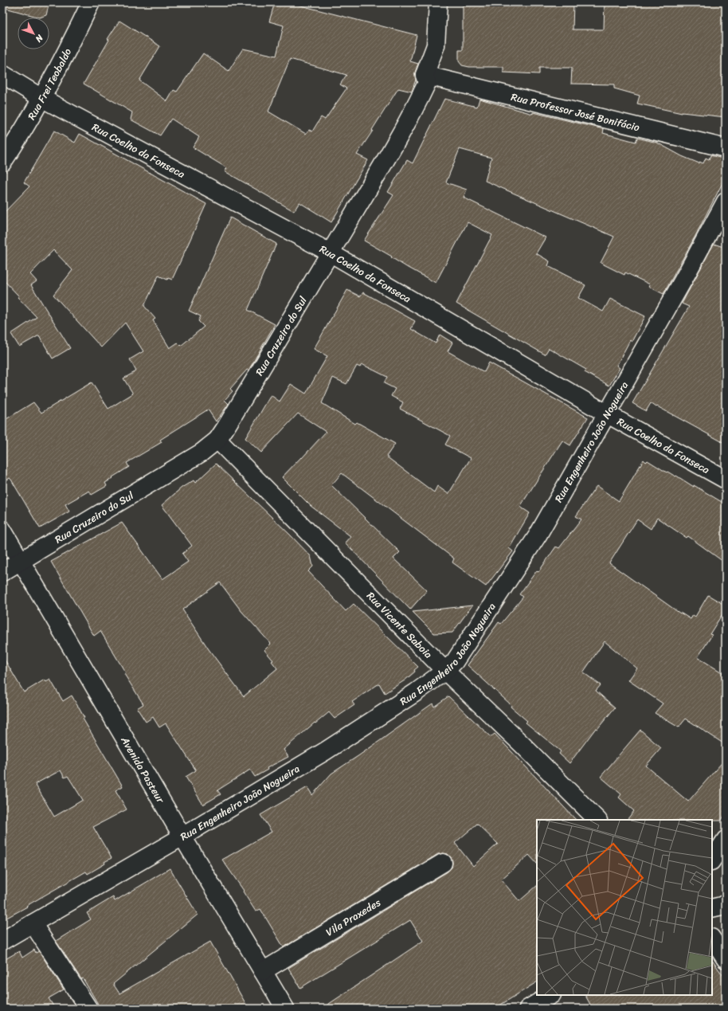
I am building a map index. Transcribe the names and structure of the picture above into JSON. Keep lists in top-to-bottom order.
{
  "streets": {
    "street": [
      "Rua Frei Teobaldo",
      "Rua Professor José Bonifácio",
      "Rua Coelho da Fonseca",
      "Rua Cruzeiro do Sul",
      "Rua Engenheiro João Nogueira",
      "Rua Vicente Saboia",
      "Avenida Pasteur",
      "Vila Praxedes"
    ]
  },
  "crossings": [
    ["Rua Frei Teobaldo", "Rua Coelho da Fonseca"],
    ["Rua Professor José Bonifácio", "Rua Cruzeiro do Sul"],
    ["Rua Coelho da Fonseca", "Rua Cruzeiro do Sul"],
    ["Rua Coelho da Fonseca", "Rua Engenheiro João Nogueira"],
    ["Rua Cruzeiro do Sul", "Rua Vicente Saboia"],
    ["Rua Cruzeiro do Sul", "Avenida Pasteur"],
    ["Rua Engenheiro João Nogueira", "Rua Vicente Saboia"],
    ["Rua Engenheiro João Nogueira", "Avenida Pasteur"],
    ["Avenida Pasteur", "Vila Praxedes"]
  ],
  "north": "bottom right"
}
